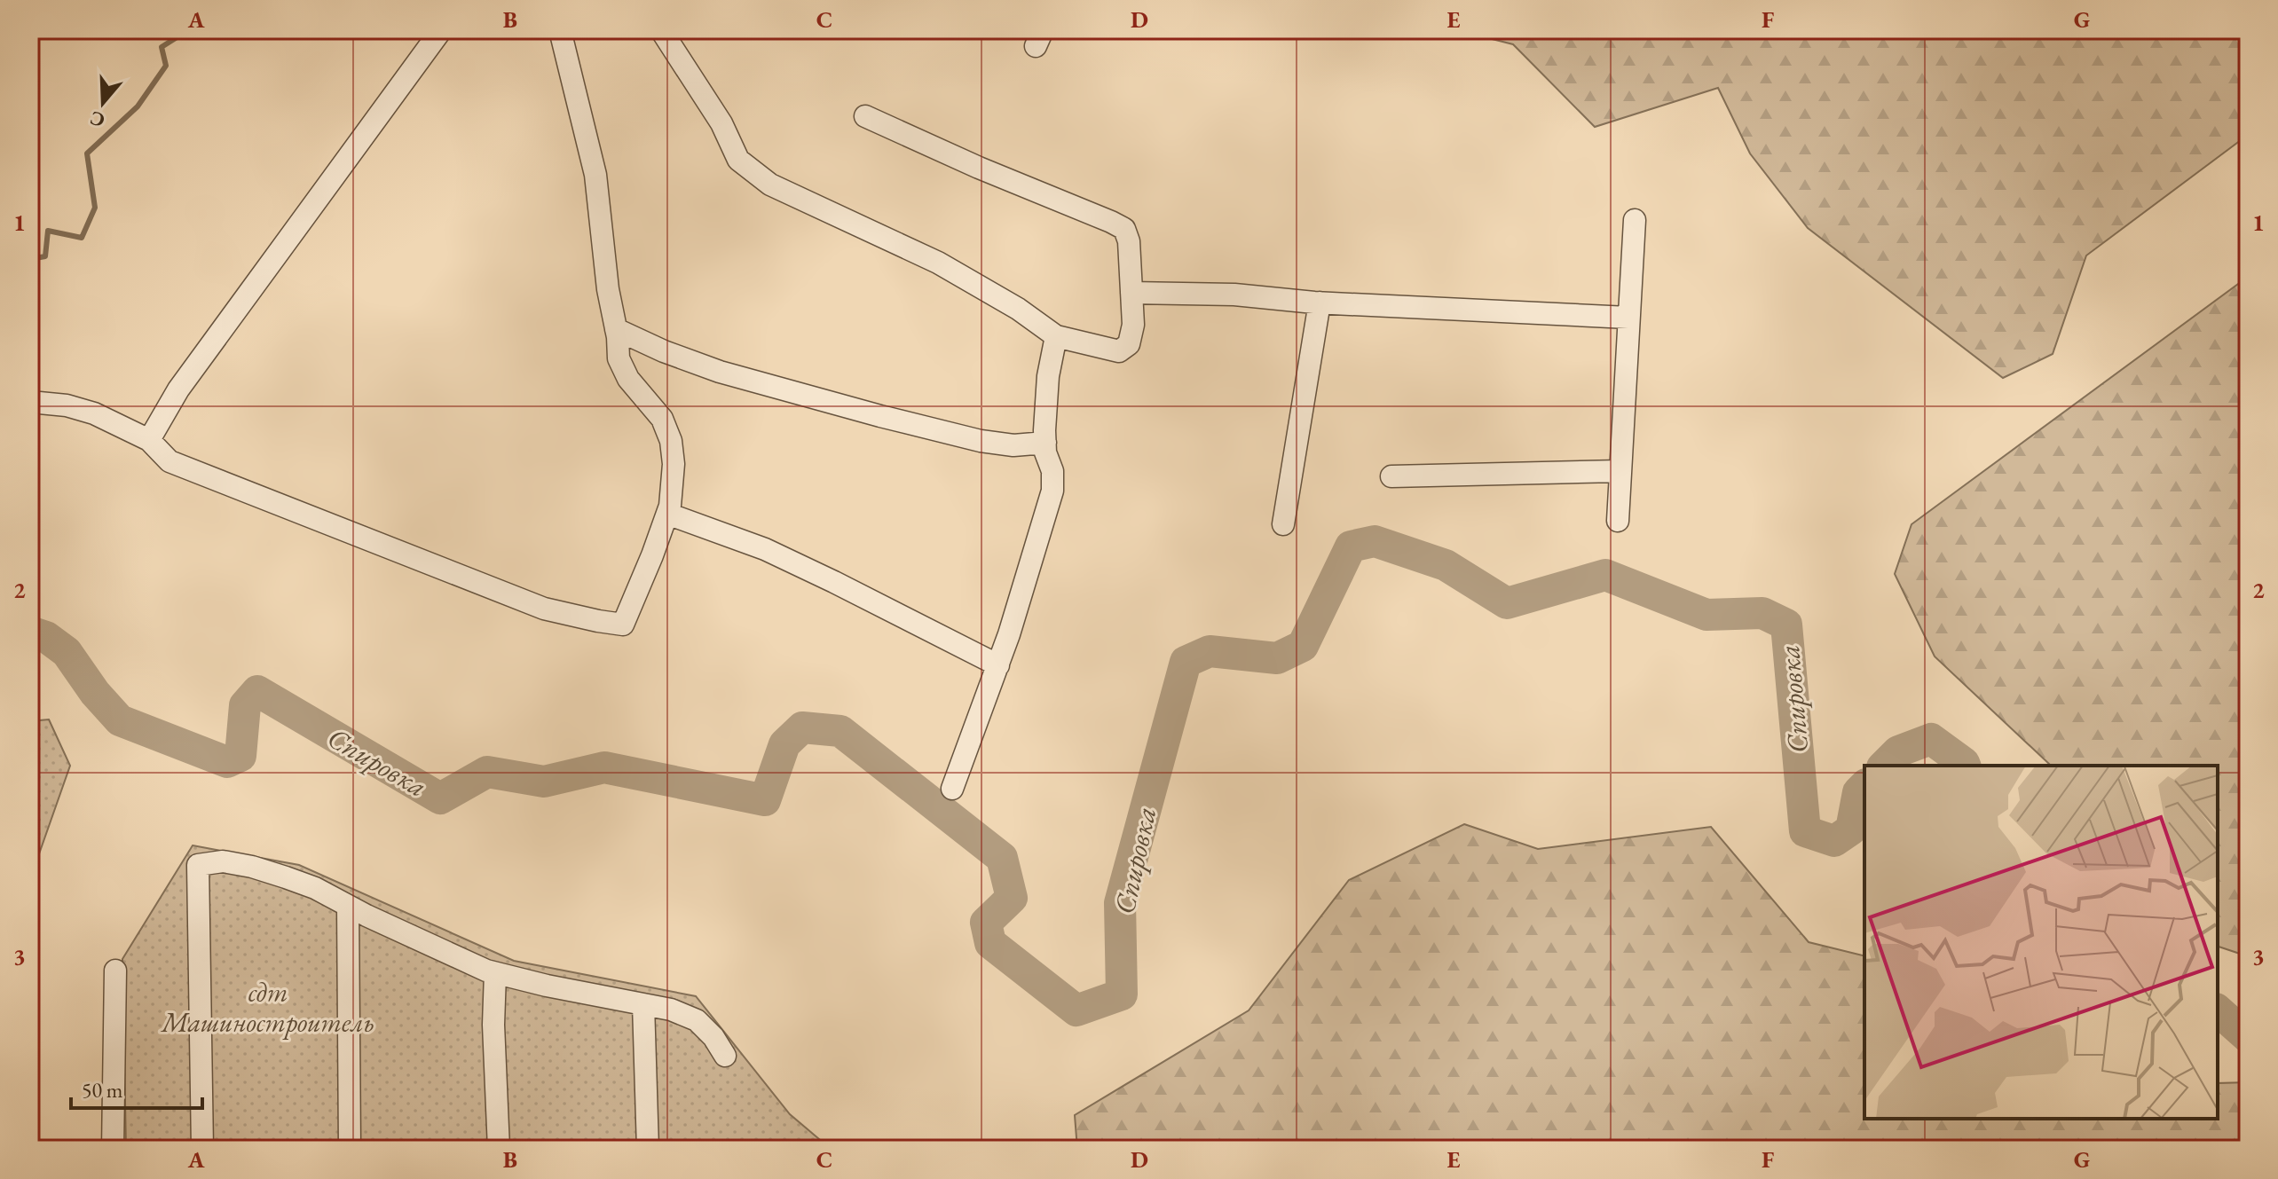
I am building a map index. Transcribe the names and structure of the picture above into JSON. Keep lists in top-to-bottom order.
{
  "water": ["Спировка"],
  "parks": ["сдт Машиностроитель"],
  "scale_bar": "50 m",
  "north": "bottom",
  "grid": {
    "columns": [
      "A",
      "B",
      "C",
      "D",
      "E",
      "F",
      "G"
    ],
    "rows": ["1", "2", "3"]
  }
}
